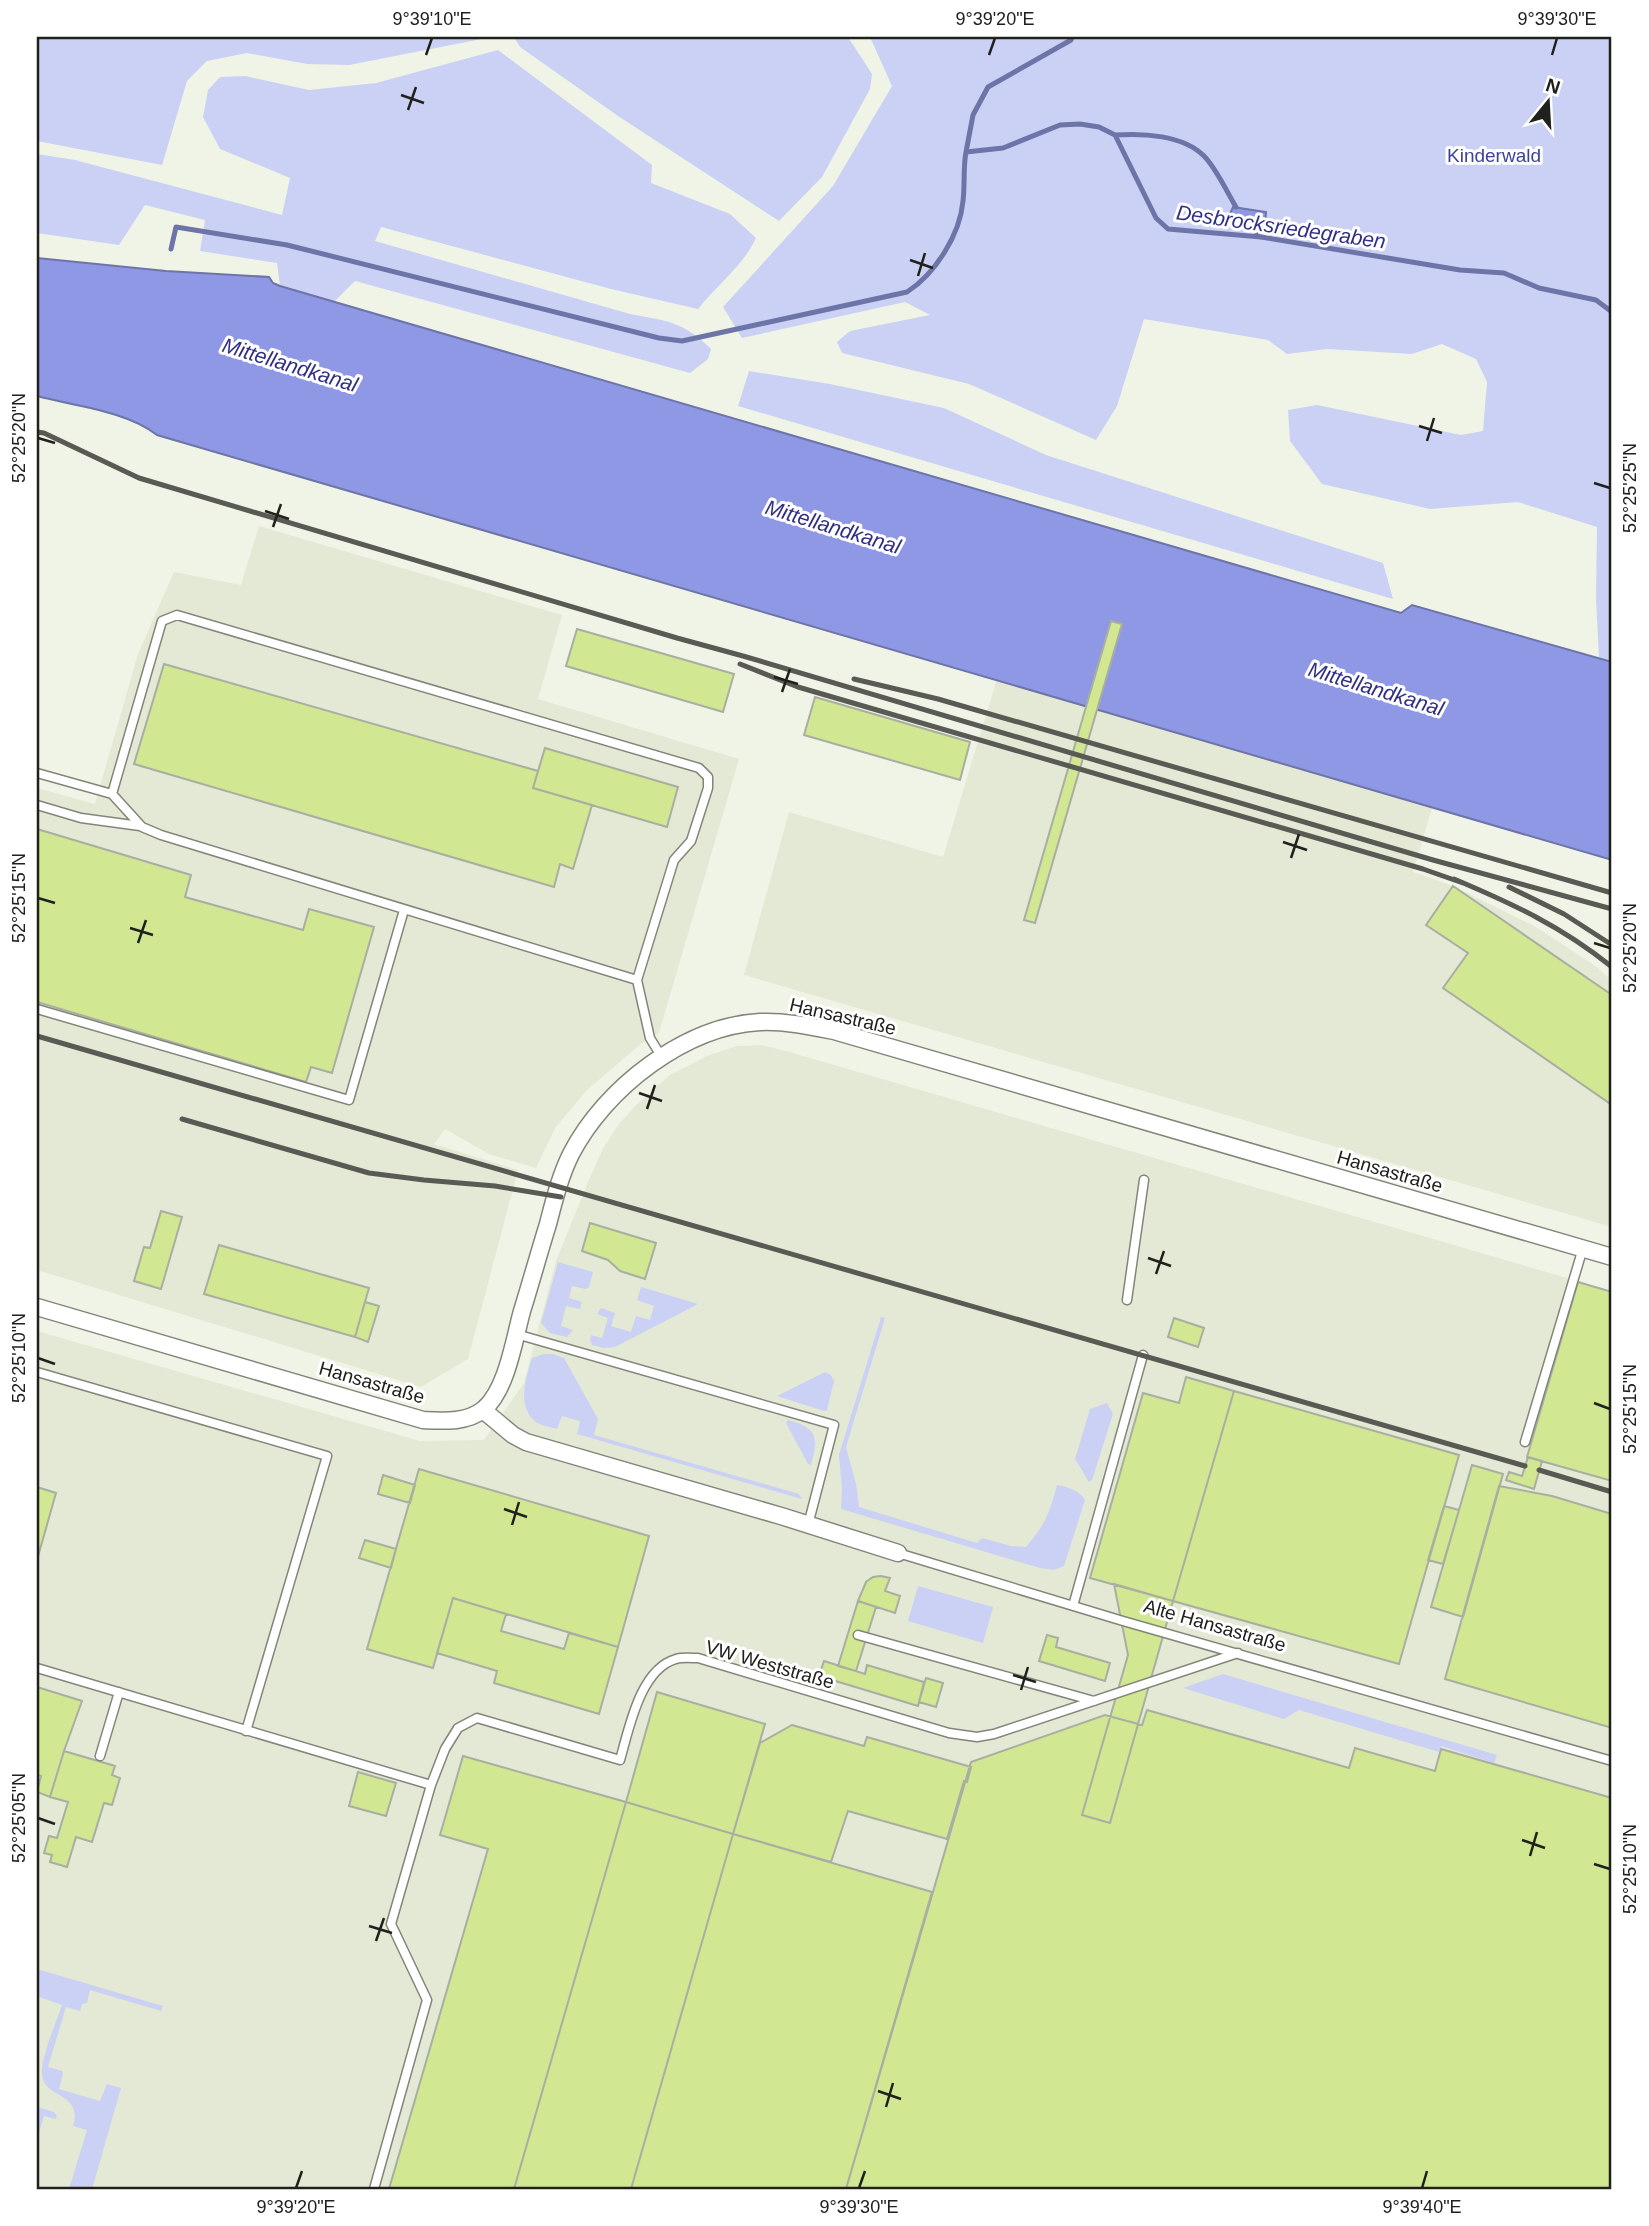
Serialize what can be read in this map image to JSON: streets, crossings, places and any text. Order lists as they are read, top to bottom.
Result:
{
  "streets": {
    "street": ["Hansastraße", "Alte Hansastraße"],
    "lane": ["VW Weststraße"]
  },
  "crossings": [
    ["Hansastraße", "Alte Hansastraße"],
    ["Alte Hansastraße", "VW Weststraße"]
  ],
  "water": ["Desbrocksriedegraben", "Mittellandkanal"],
  "parks": ["Kinderwald"],
  "north": "top",
  "coordinates": [
    "9°39'10\"E",
    "9°39'20\"E",
    "9°39'30\"E",
    "52°25'20\"N",
    "52°25'25\"N",
    "52°25'15\"N",
    "52°25'10\"N",
    "52°25'05\"N",
    "9°39'40\"E"
  ]
}
